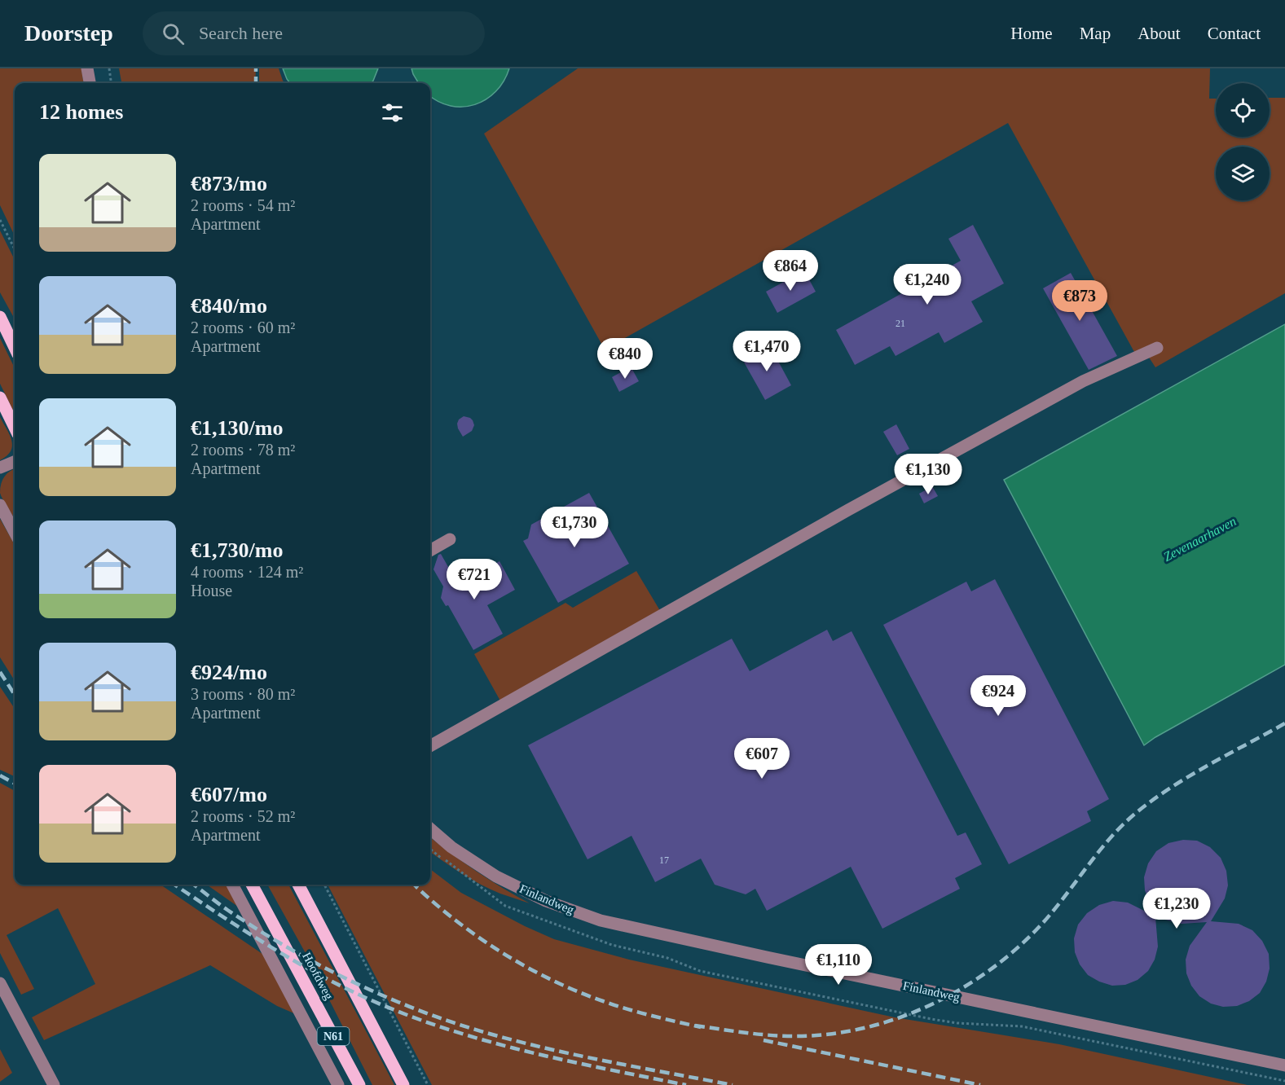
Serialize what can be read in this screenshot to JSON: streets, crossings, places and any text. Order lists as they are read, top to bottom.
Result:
{
  "streets": {
    "main road": ["Hoofdweg", "N61"],
    "street": ["Finlandweg"]
  },
  "water": ["Zevenaarhaven"],
  "house_numbers": ["21", "17"],
  "page": {
    "header": "Doorstep",
    "search": "Search here",
    "nav": [
      "Home",
      "Map",
      "About",
      "Contact"
    ],
    "heading": "12 homes",
    "list": [
      {
        "name": "€873/mo",
        "note": "2 rooms · 54 m² · Apartment"
      },
      {
        "name": "€840/mo",
        "note": "2 rooms · 60 m² · Apartment"
      },
      {
        "name": "€1,130/mo",
        "note": "2 rooms · 78 m² · Apartment"
      },
      {
        "name": "€1,730/mo",
        "note": "4 rooms · 124 m² · House"
      },
      {
        "name": "€924/mo",
        "note": "3 rooms · 80 m² · Apartment"
      },
      {
        "name": "€607/mo",
        "note": "2 rooms · 52 m² · Apartment"
      }
    ],
    "price": [
      "€864",
      "€1,240",
      "€873",
      "€1,470",
      "€840",
      "€1,130",
      "€1,730",
      "€721",
      "€924",
      "€607",
      "€1,230",
      "€1,110"
    ]
  }
}
